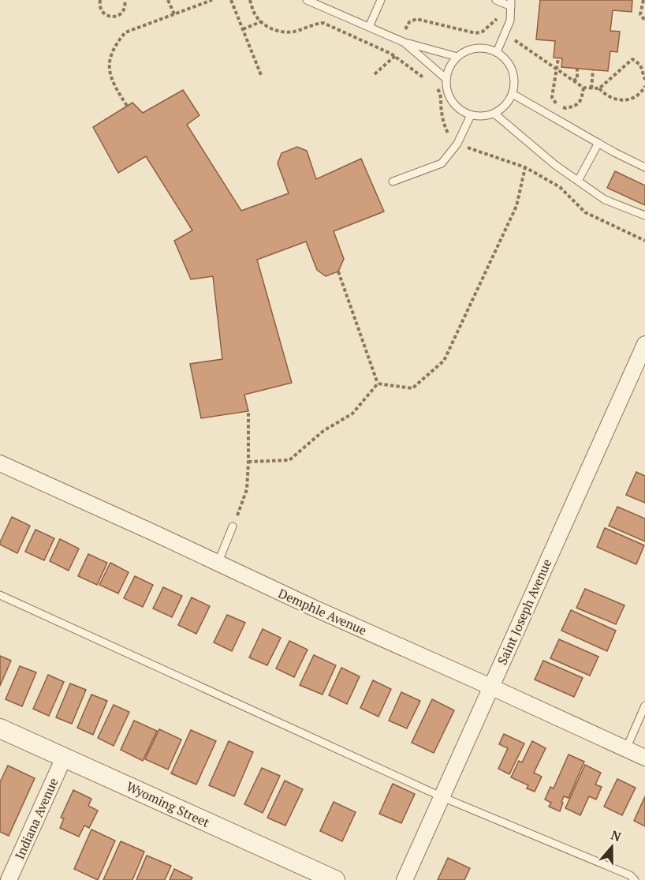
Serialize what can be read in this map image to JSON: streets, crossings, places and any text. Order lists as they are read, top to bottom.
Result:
{
  "streets": {
    "street": [
      "Demphle Avenue",
      "Saint Joseph Avenue",
      "Wyoming Street",
      "Indiana Avenue"
    ]
  },
  "crossings": [
    ["Demphle Avenue", "Saint Joseph Avenue"],
    ["Wyoming Street", "Indiana Avenue"]
  ],
  "north": "top"
}
